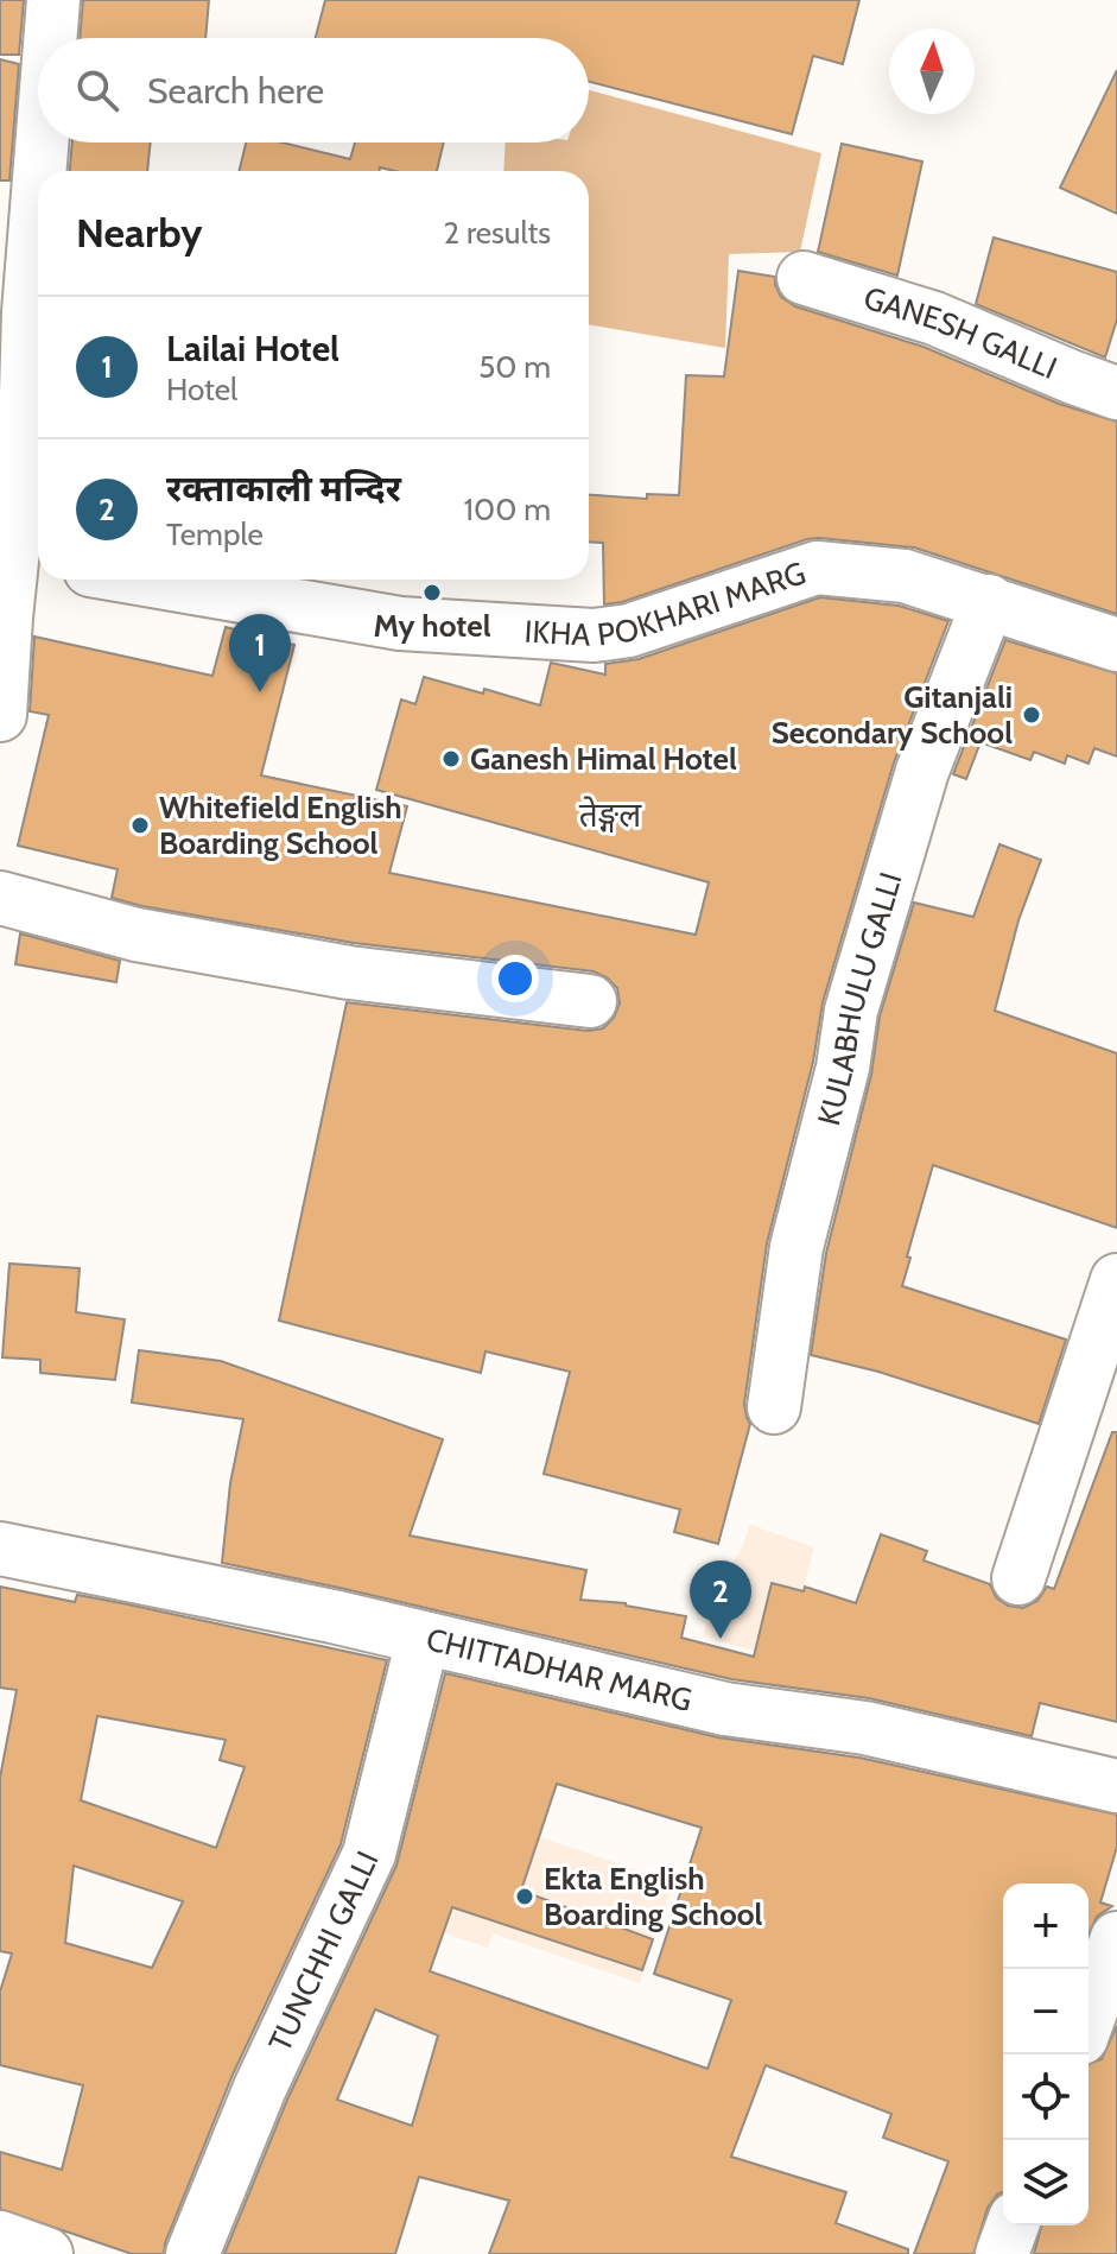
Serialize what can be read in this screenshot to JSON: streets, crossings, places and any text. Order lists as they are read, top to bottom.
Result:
{
  "streets": {
    "street": [
      "GANESH GALLI",
      "IKHA POKHARI MARG",
      "KULABHULU GALLI",
      "CHITTADHAR MARG",
      "TUNCHHI GALLI"
    ]
  },
  "crossings": [
    ["IKHA POKHARI MARG", "KULABHULU GALLI"],
    ["CHITTADHAR MARG", "TUNCHHI GALLI"]
  ],
  "districts": ["तेङ्गल"],
  "places": [
    "My hotel",
    "Gitanjali Secondary School",
    "Ganesh Himal Hotel",
    "Whitefield English Boarding School",
    "Ekta English Boarding School"
  ],
  "north": "top",
  "page": {
    "search": "Search here",
    "heading": ["Nearby", "2 results"],
    "list": [
      {
        "mark": "1",
        "name": "Lailai Hotel",
        "note": "Hotel",
        "value": "50 m"
      },
      {
        "mark": "2",
        "name": "रक्ताकाली मन्दिर",
        "note": "Temple",
        "value": "100 m"
      }
    ],
    "pins": ["1", "2"],
    "map_buttons": ["+", "−"]
  }
}
